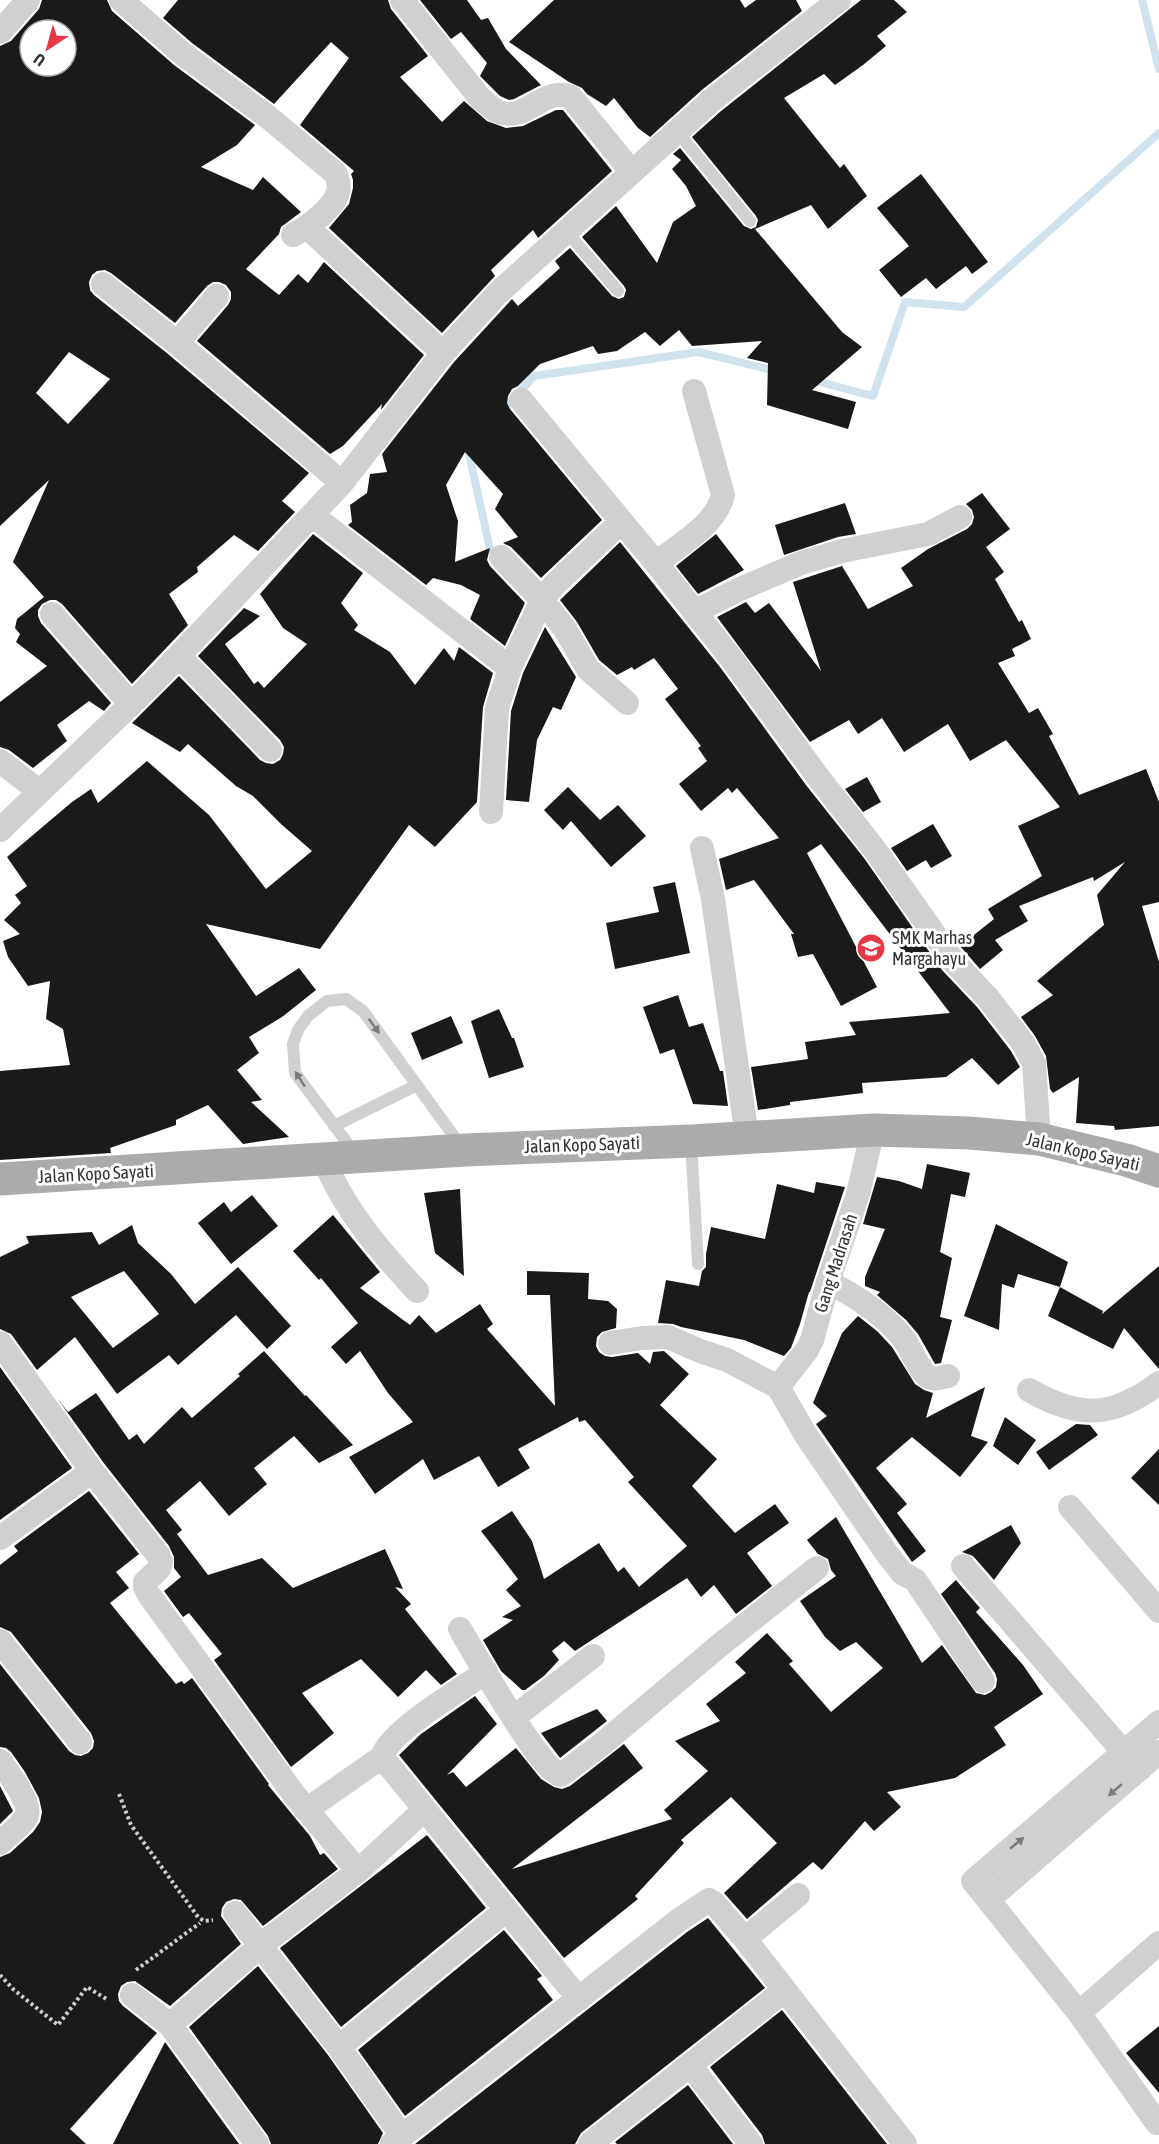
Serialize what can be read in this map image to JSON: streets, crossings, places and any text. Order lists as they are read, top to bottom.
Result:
{
  "streets": {
    "main road": ["Jalan Kopo Sayati"],
    "street": ["Gang Madrasah"]
  },
  "crossings": [
    ["Jalan Kopo Sayati", "Gang Madrasah"]
  ],
  "places": {
    "school or university": ["SMK Marhas Margahayu"]
  },
  "north": "bottom left"
}
